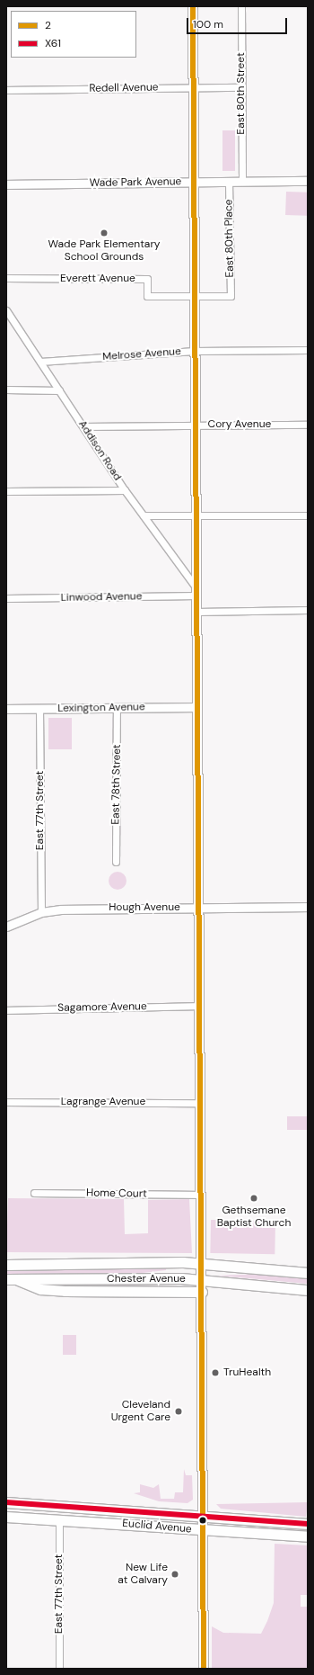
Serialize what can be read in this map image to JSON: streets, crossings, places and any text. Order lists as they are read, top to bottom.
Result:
{
  "streets": {
    "main road": ["Chester Avenue", "Euclid Avenue"],
    "street": [
      "Redell Avenue",
      "East 80th Street",
      "Wade Park Avenue",
      "East 80th Place",
      "Everett Avenue",
      "Melrose Avenue",
      "Cory Avenue",
      "Addison Road",
      "Linwood Avenue",
      "Lexington Avenue",
      "East 78th Street",
      "East 77th Street",
      "Hough Avenue",
      "Sagamore Avenue",
      "Lagrange Avenue",
      "Home Court"
    ]
  },
  "crossings": [
    ["Redell Avenue", "East 80th Street"],
    ["East 80th Street", "Wade Park Avenue"],
    ["Wade Park Avenue", "East 80th Place"],
    ["East 80th Place", "Everett Avenue"],
    ["Melrose Avenue", "Addison Road"],
    ["Cory Avenue", "Addison Road"],
    ["Addison Road", "Linwood Avenue"],
    ["Lexington Avenue", "East 78th Street"],
    ["Lexington Avenue", "East 77th Street"],
    ["East 77th Street", "Hough Avenue"],
    ["East 77th Street", "Euclid Avenue"]
  ],
  "places": [
    "Wade Park Elementary School Grounds",
    "Gethsemane Baptist Church",
    "TruHealth",
    "Cleveland Urgent Care",
    "New Life at Calvary"
  ],
  "lines": ["transit line 2", "transit line X61"],
  "legend": ["2", "X61"],
  "scale_bar": "100 m"
}
